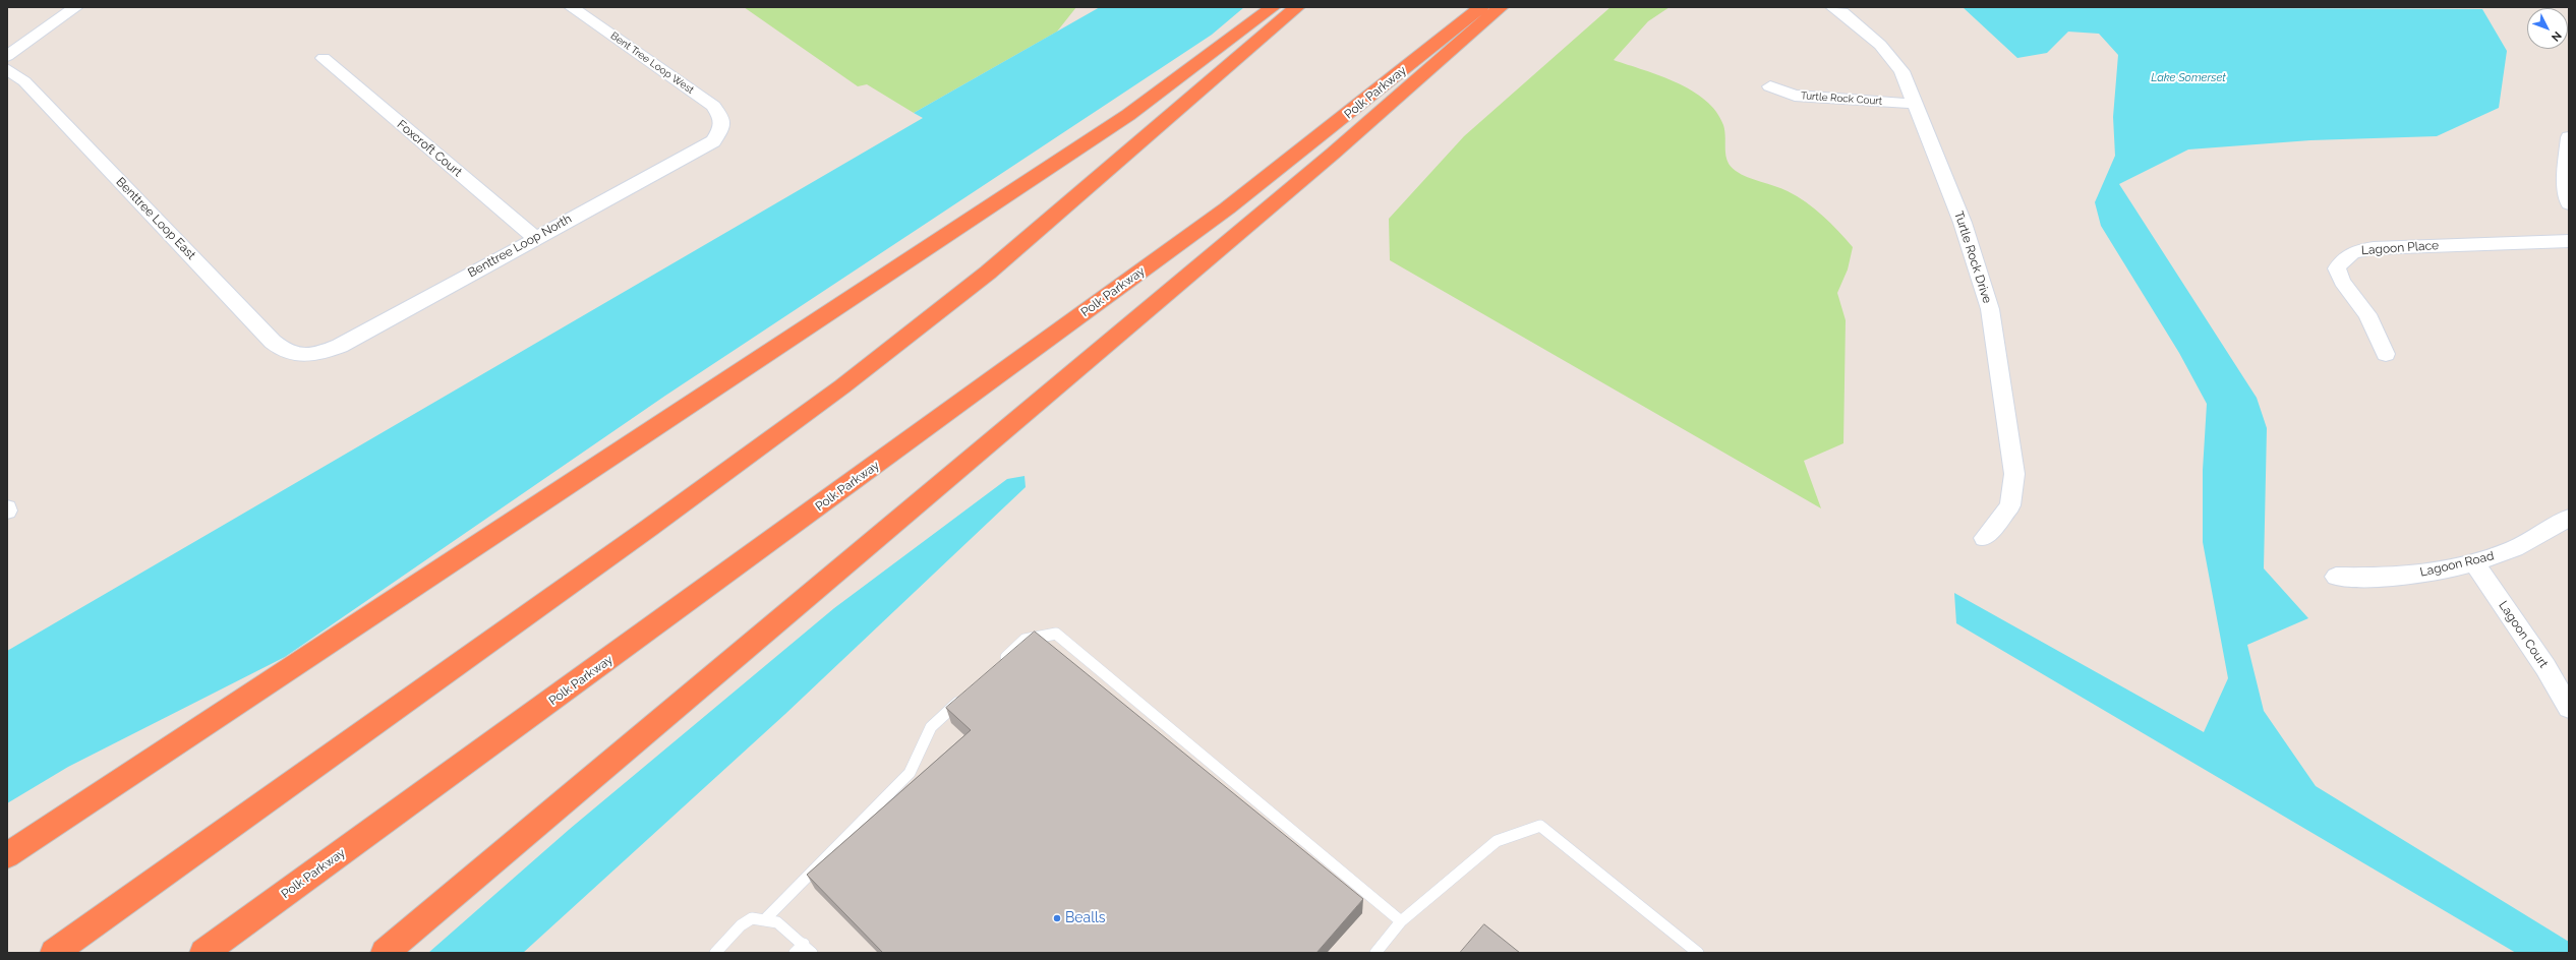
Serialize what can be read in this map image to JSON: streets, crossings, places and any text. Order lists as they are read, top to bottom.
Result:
{
  "streets": {
    "highway": ["Polk Parkway"],
    "street": [
      "Bent Tree Loop West",
      "Turtle Rock Court",
      "Foxcroft Court",
      "Benttree Loop East",
      "Benttree Loop North",
      "Lagoon Place",
      "Turtle Rock Drive",
      "Lagoon Road",
      "Lagoon Court"
    ]
  },
  "crossings": [
    ["Bent Tree Loop West", "Benttree Loop North"],
    ["Turtle Rock Court", "Turtle Rock Drive"],
    ["Foxcroft Court", "Benttree Loop North"],
    ["Benttree Loop East", "Benttree Loop North"],
    ["Lagoon Road", "Lagoon Court"]
  ],
  "water": ["Lake Somerset"],
  "places": ["Bealls"],
  "north": "bottom right"
}
